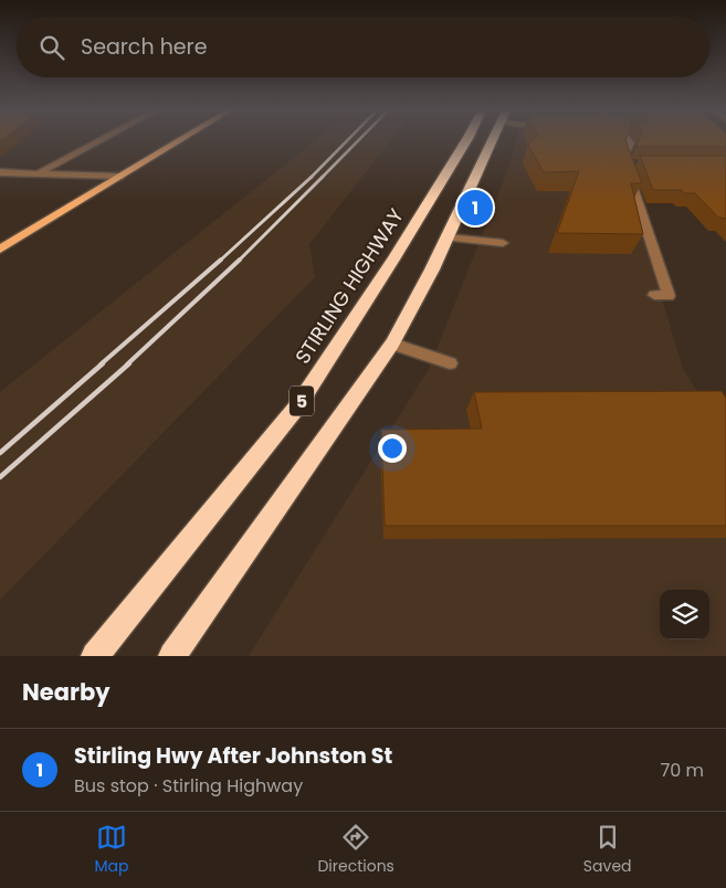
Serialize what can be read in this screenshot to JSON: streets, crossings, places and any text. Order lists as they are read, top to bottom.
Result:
{
  "streets": {
    "highway": ["STIRLING HIGHWAY", "5"]
  },
  "page": {
    "search": "Search here",
    "pins": "1",
    "heading": "Nearby",
    "list": [
      {
        "mark": "1",
        "name": "Stirling Hwy After Johnston St",
        "note": "Bus stop · Stirling Highway",
        "value": "70 m"
      }
    ],
    "nav": ["Map", "Directions", "Saved"]
  }
}
